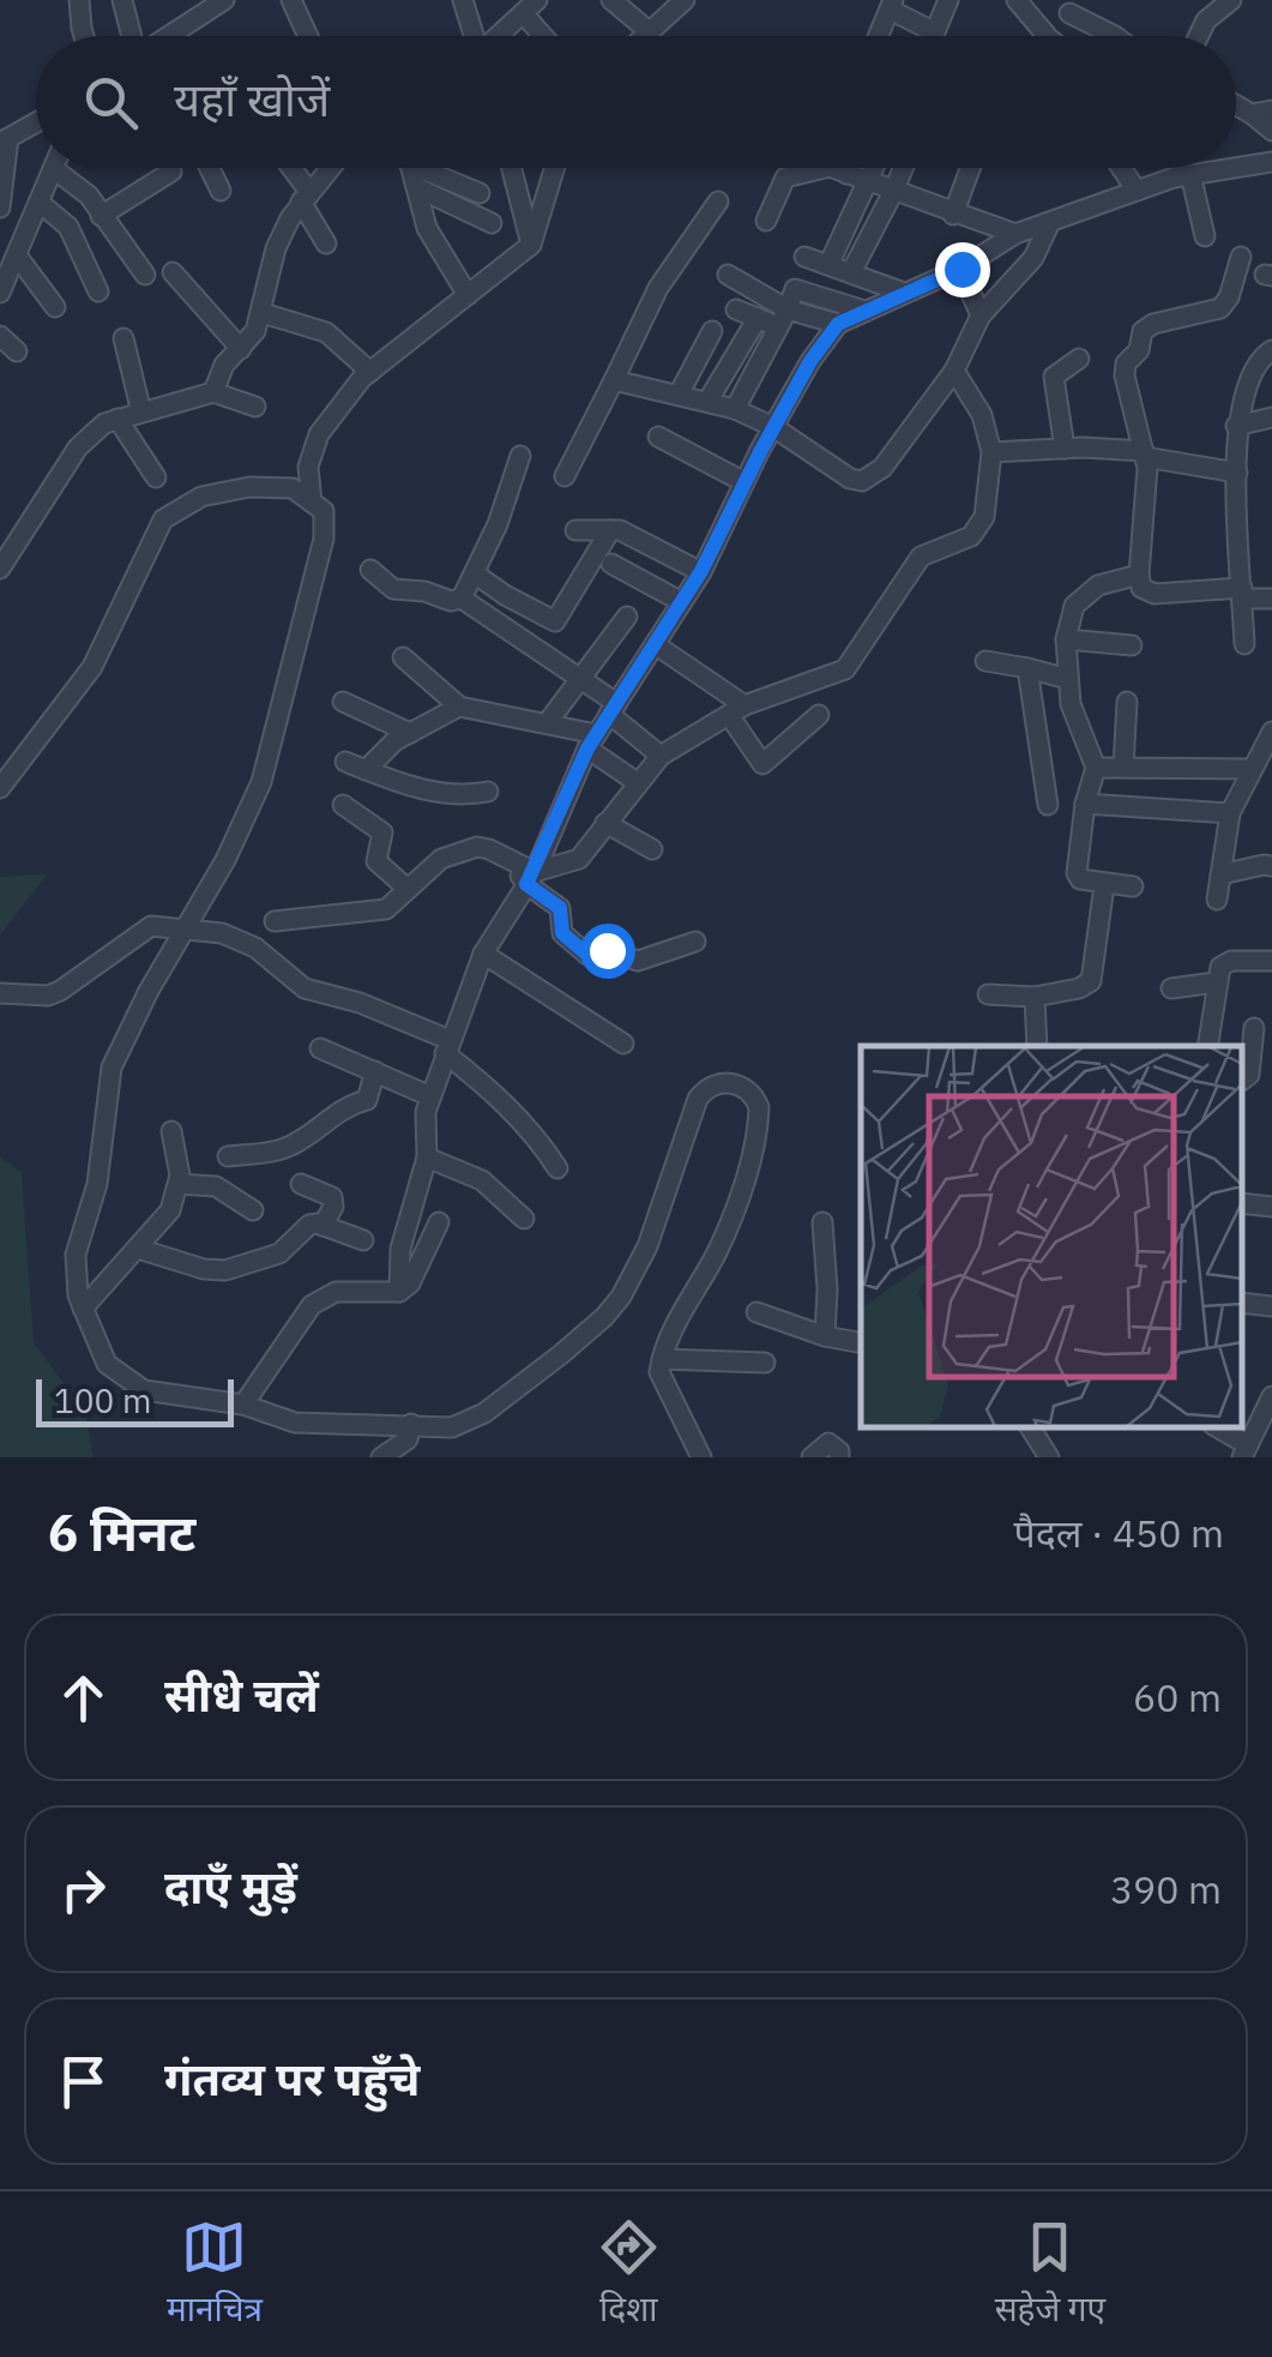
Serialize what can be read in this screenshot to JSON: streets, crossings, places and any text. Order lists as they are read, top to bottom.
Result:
{
  "scale_bar": "100 m",
  "page": {
    "search": "यहाँ खोजें",
    "scale": "100 m",
    "heading": ["6 मिनट", "पैदल · 450 m"],
    "list": [
      ["सीधे चलें", "60 m"],
      ["दाएँ मुड़ें", "390 m"],
      "गंतव्य पर पहुँचे"
    ],
    "nav": ["मानचित्र", "दिशा", "सहेजे गए"]
  }
}
